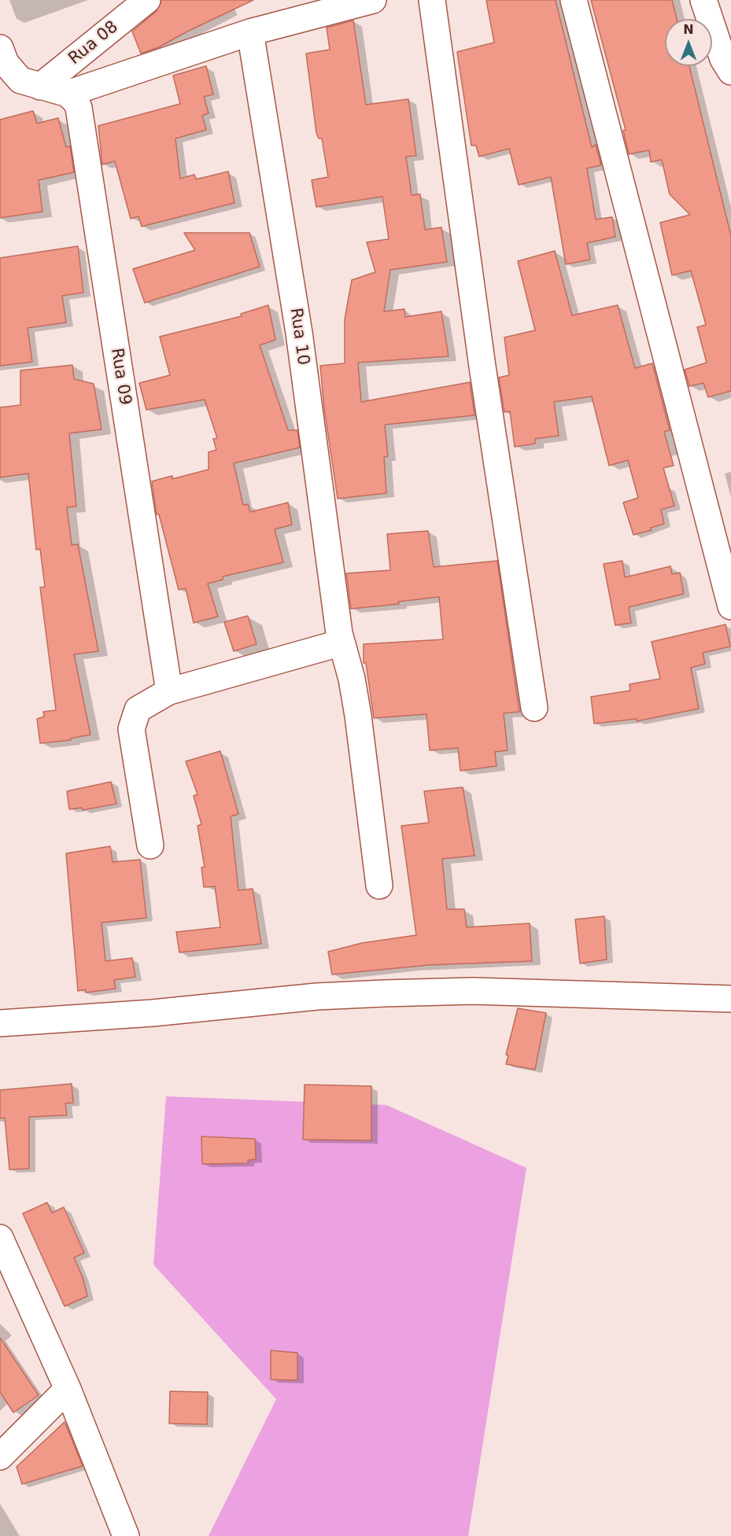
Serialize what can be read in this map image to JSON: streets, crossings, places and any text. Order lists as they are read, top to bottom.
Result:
{
  "streets": {
    "street": ["Rua 08", "Rua 10", "Rua 09"]
  },
  "north": "top"
}
